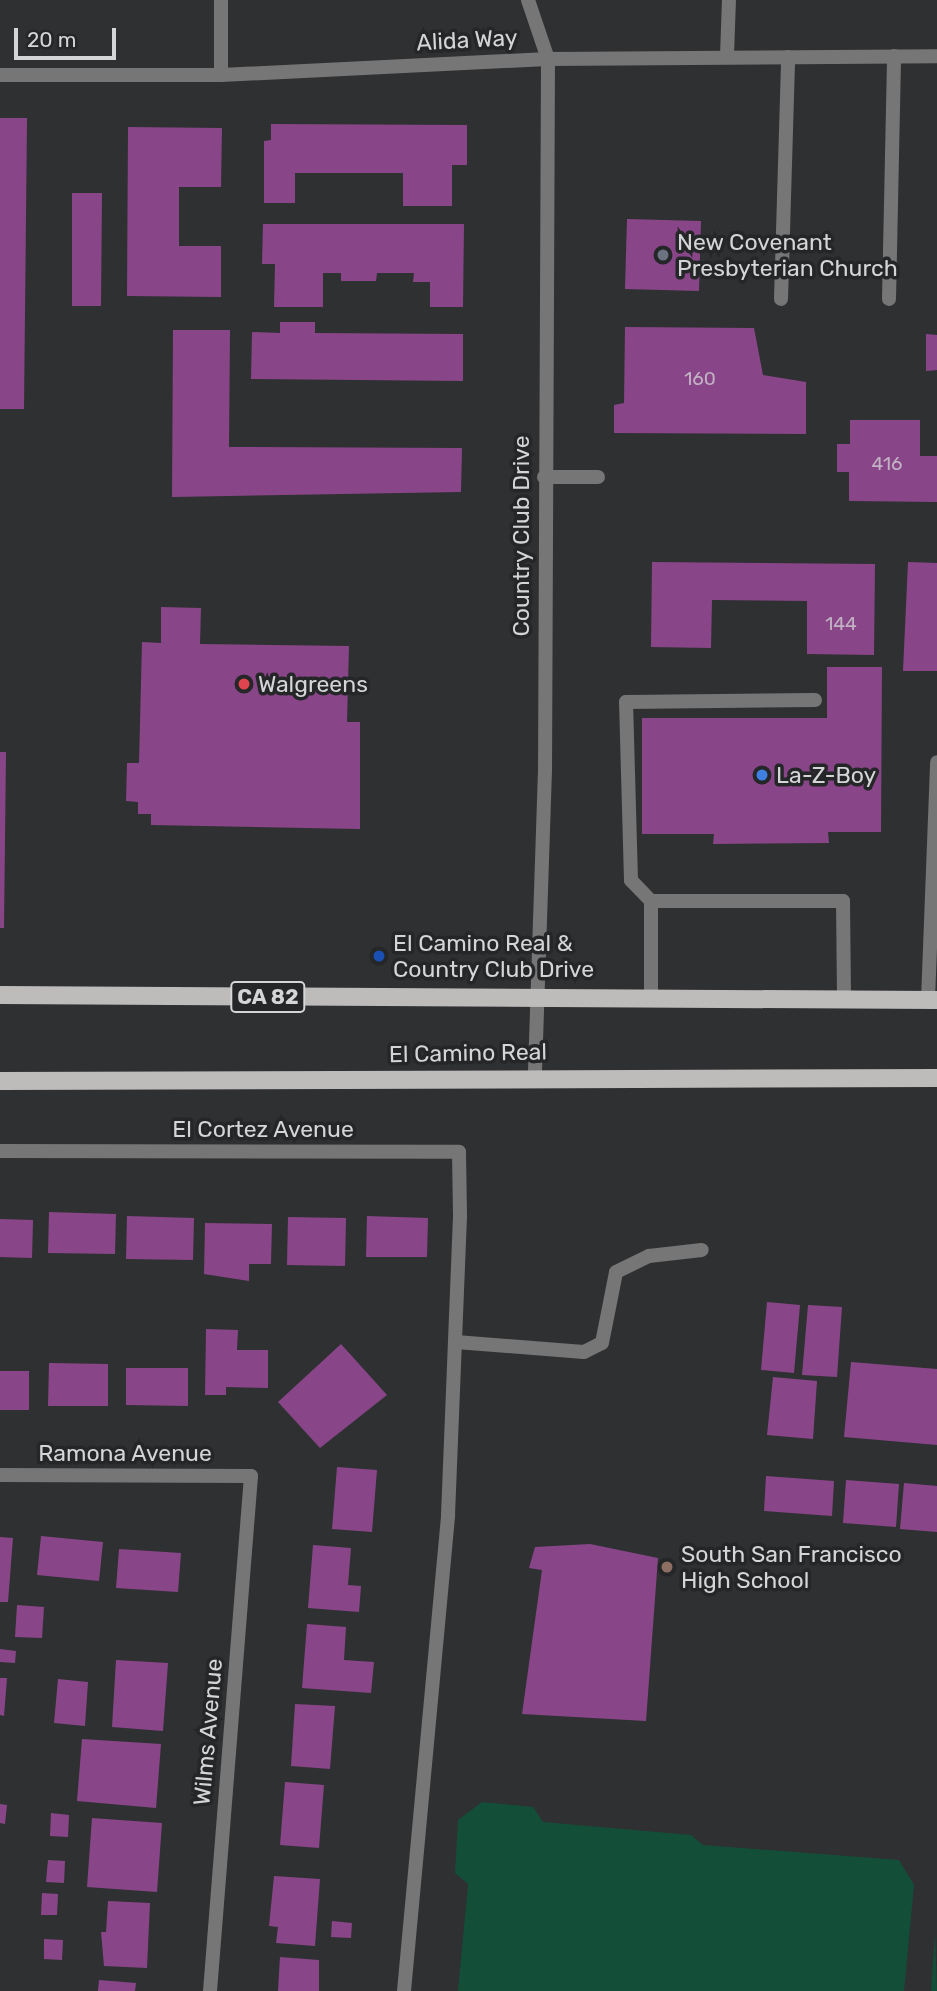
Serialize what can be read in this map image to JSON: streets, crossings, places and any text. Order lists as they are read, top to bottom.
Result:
{
  "streets": {
    "main road": ["CA 82", "El Camino Real"],
    "street": [
      "Alida Way",
      "Country Club Drive",
      "El Cortez Avenue",
      "Ramona Avenue",
      "Wilms Avenue"
    ]
  },
  "crossings": [
    ["Alida Way", "Country Club Drive"],
    ["Country Club Drive", "CA 82"],
    ["Country Club Drive", "El Camino Real"],
    ["Ramona Avenue", "Wilms Avenue"]
  ],
  "places": [
    "New Covenant Presbyterian Church",
    "Walgreens",
    "La-Z-Boy",
    "El Camino Real & Country Club Drive",
    "South San Francisco High School"
  ],
  "house_numbers": ["160", "416", "144"],
  "scale_bar": "20 m"
}
